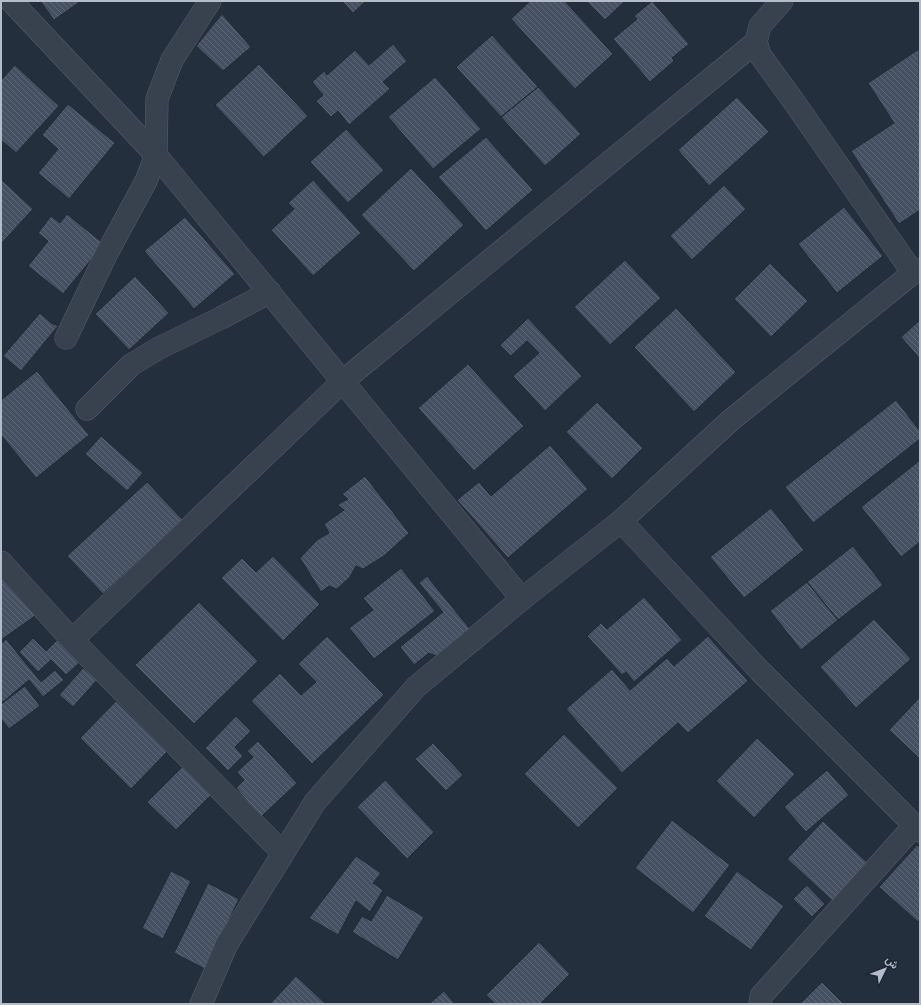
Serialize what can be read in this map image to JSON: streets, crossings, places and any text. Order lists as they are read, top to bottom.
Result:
{
  "north": "top right"
}
